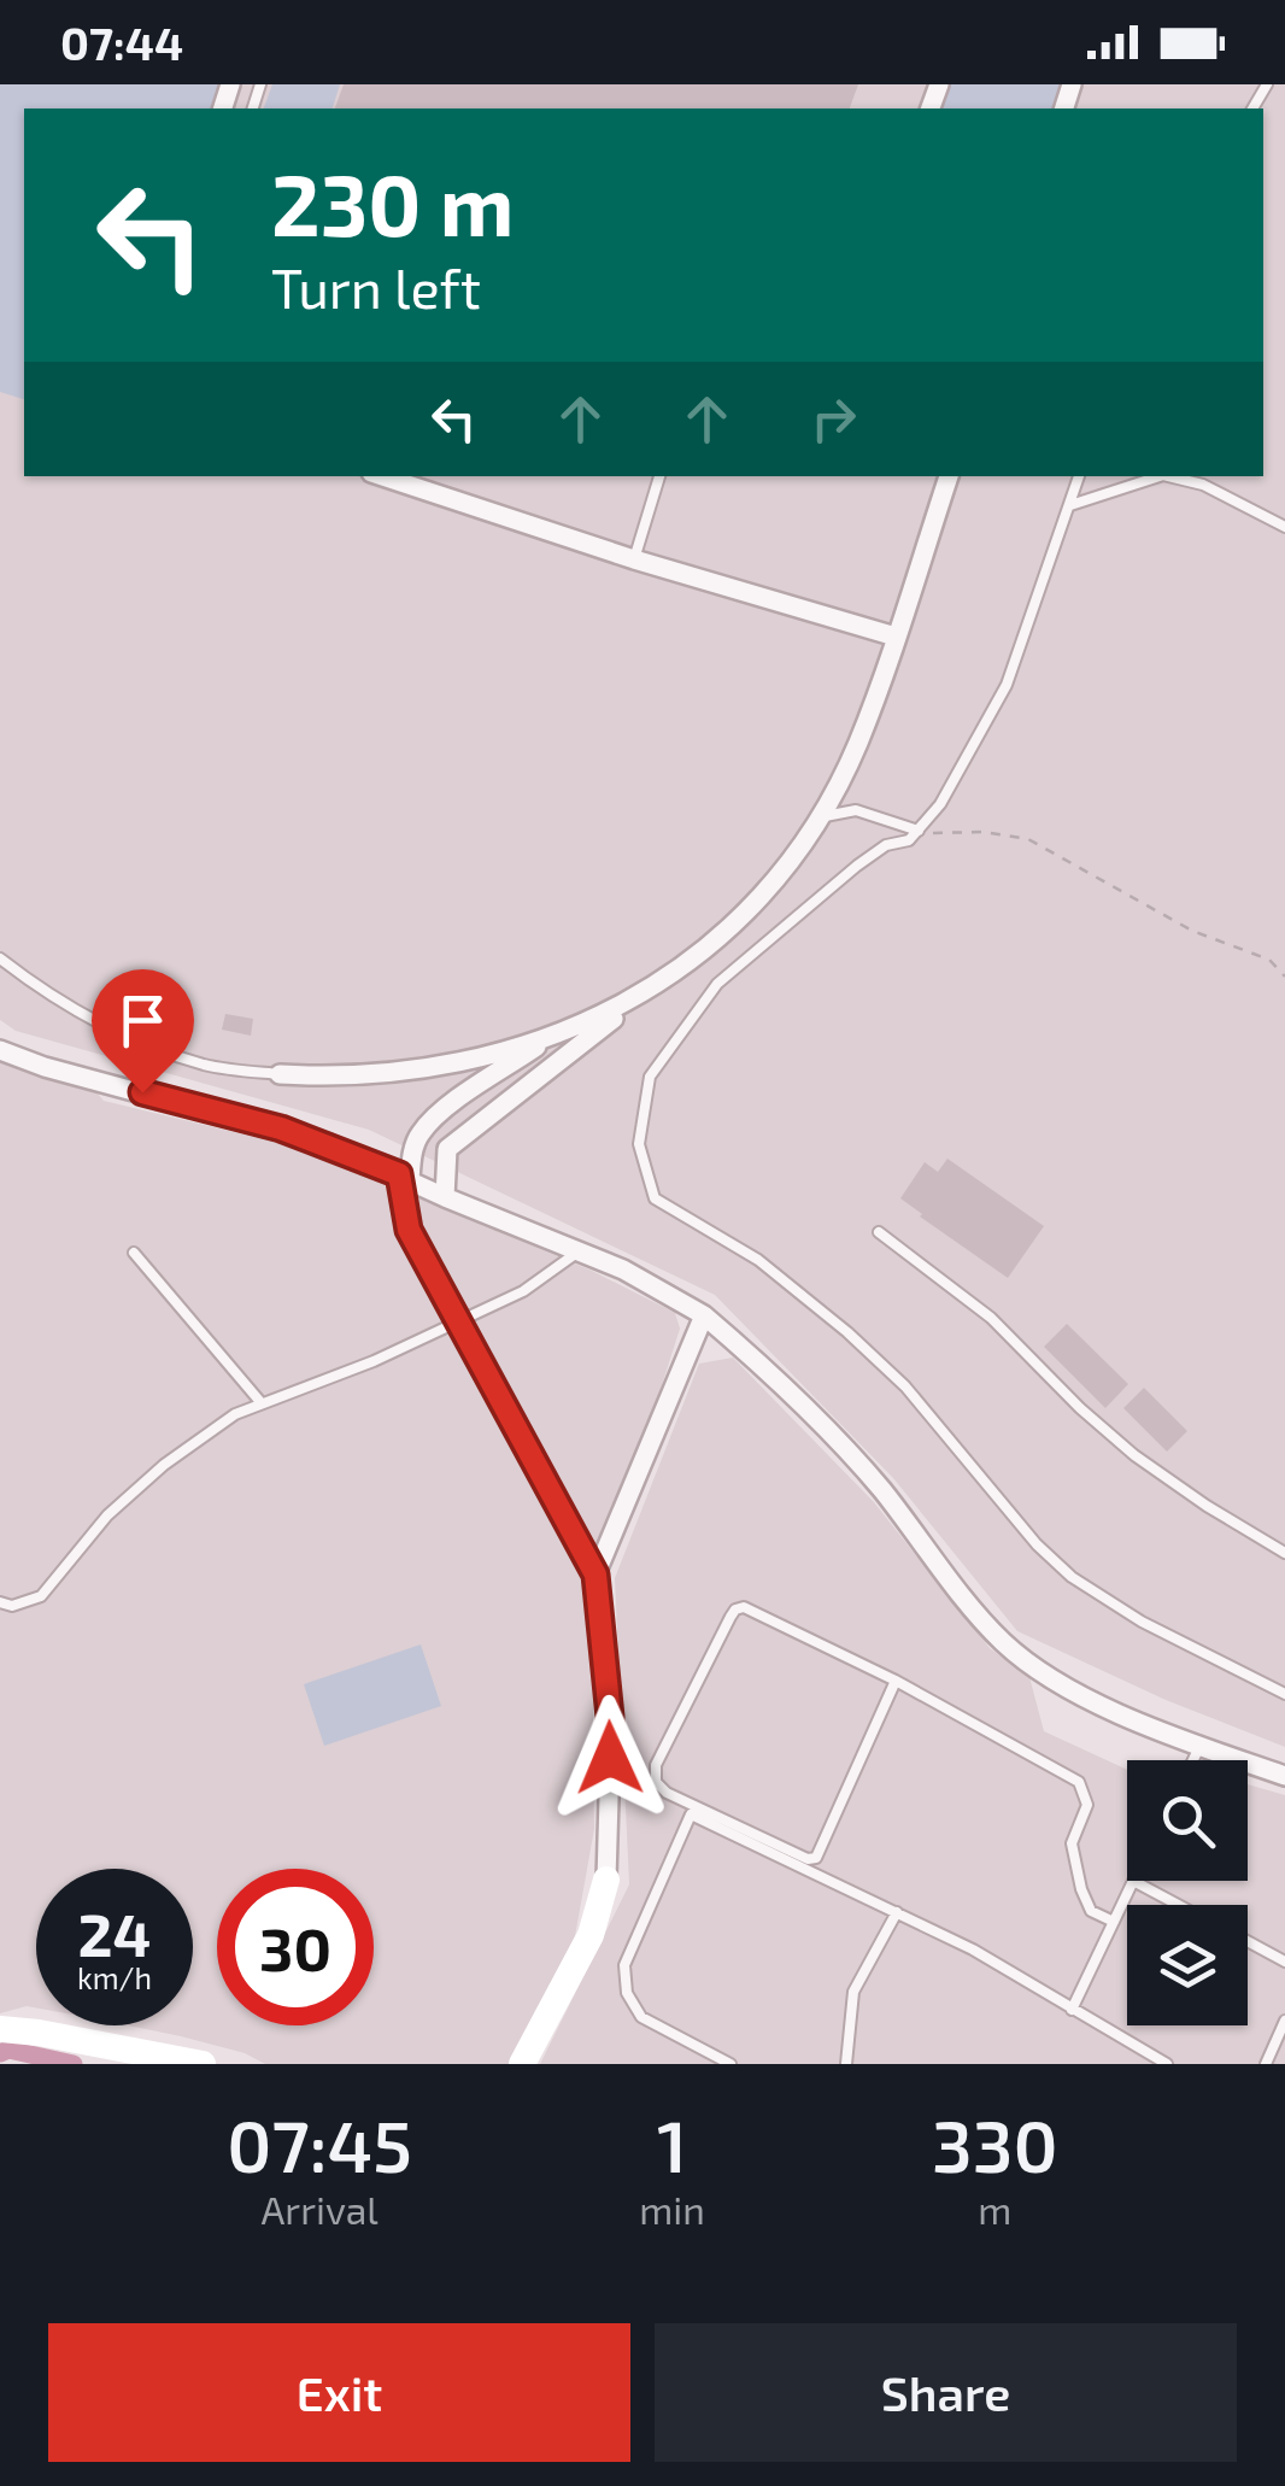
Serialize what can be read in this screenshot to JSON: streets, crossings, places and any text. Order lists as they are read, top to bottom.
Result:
{
  "page": {
    "status": "07:44",
    "turn": ["230 m", "Turn left"],
    "speed": "24 km/h",
    "limit": "30",
    "eta": [
      "07:45",
      "Arrival",
      "1",
      "min",
      "330",
      "m"
    ],
    "buttons": ["Exit", "Share"]
  }
}
